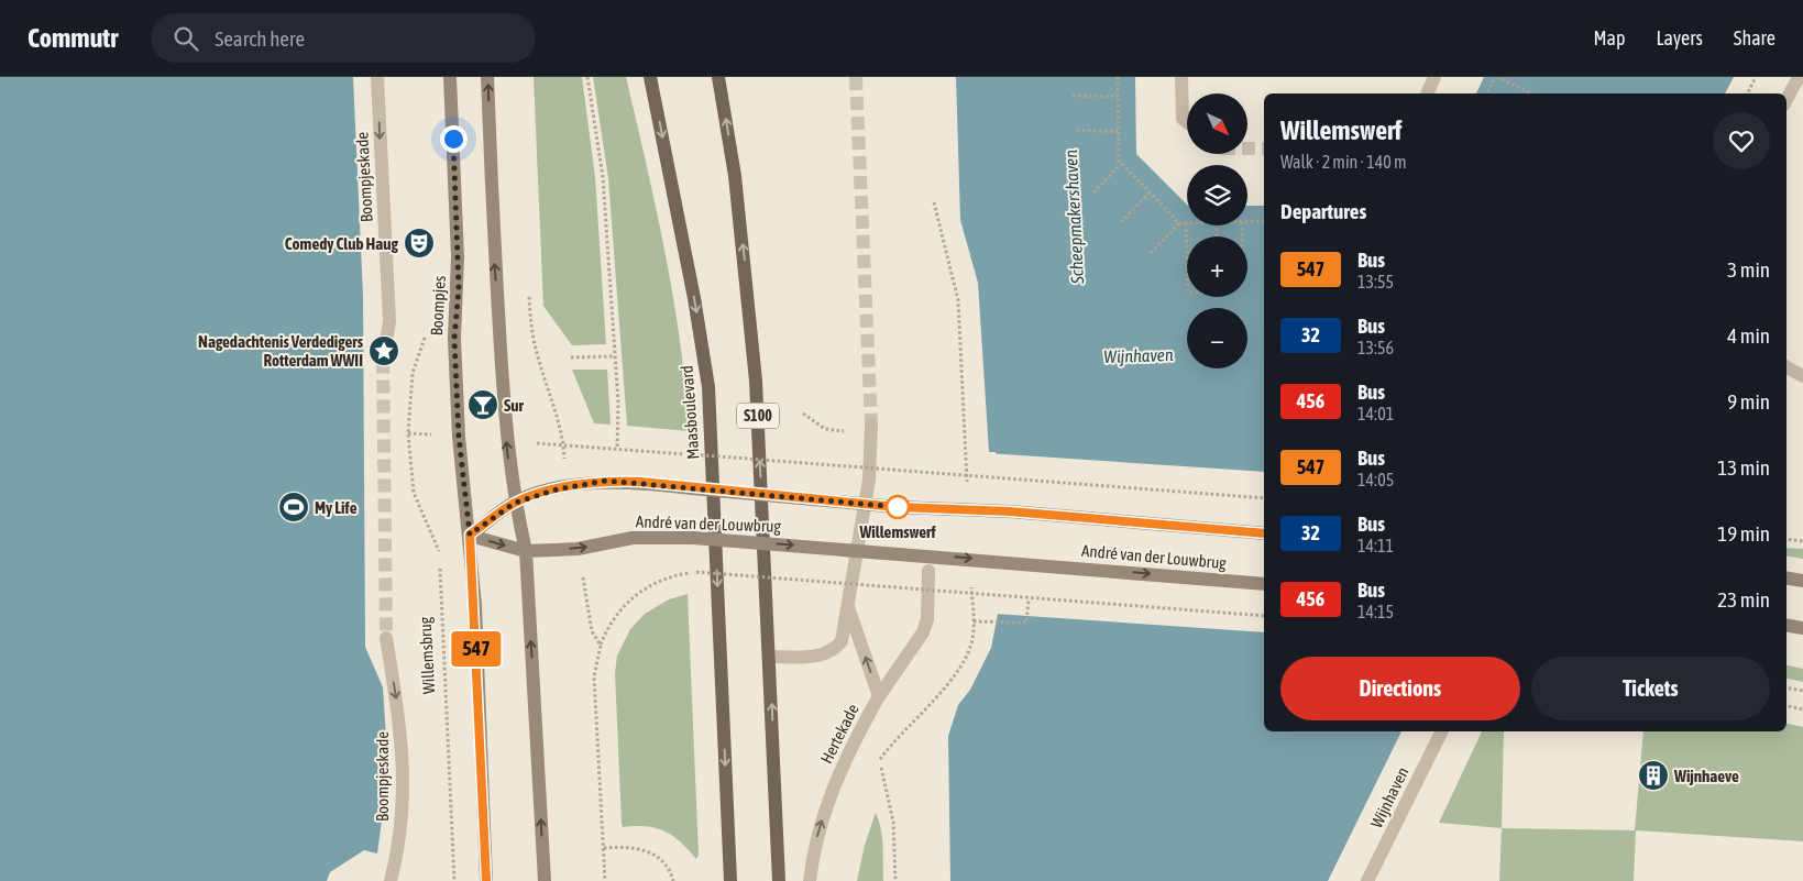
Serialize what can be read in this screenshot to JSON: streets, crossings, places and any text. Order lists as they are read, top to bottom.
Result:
{
  "streets": {
    "main road": [
      "Boompjes",
      "Maasboulevard",
      "S100",
      "André van der Louwbrug"
    ],
    "street": ["Boompjeskade", "Hertekade", "Wijnhaven"],
    "path": ["Willemsbrug"]
  },
  "crossings": [
    ["Boompjes", "André van der Louwbrug"],
    ["Boompjes", "Willemsbrug"],
    ["S100", "Hertekade"]
  ],
  "one_way": ["Boompjeskade"],
  "water": ["Scheepmakershaven", "Wijnhaven"],
  "places": {
    "theatre": ["Comedy Club Haug"],
    "place": ["Nagedachtenis Verdedigers Rotterdam WWII"],
    "bar": ["Sur"],
    "sports": ["My Life"],
    "other": ["Willemswerf"],
    "building": ["Wijnhaeve"]
  },
  "lines": ["bus line 547"],
  "north": "bottom right",
  "page": {
    "header": "Commutr",
    "search": "Search here",
    "nav": ["Map", "Layers", "Share"],
    "on_map": "547",
    "map_buttons": ["+", "−"],
    "heading": [
      ["Willemswerf", "Walk · 2 min · 140 m"],
      "Departures"
    ],
    "list": [
      {
        "mark": "547",
        "name": "Bus",
        "note": "13:55",
        "value": "3 min"
      },
      {
        "mark": "32",
        "name": "Bus",
        "note": "13:56",
        "value": "4 min"
      },
      {
        "mark": "456",
        "name": "Bus",
        "note": "14:01",
        "value": "9 min"
      },
      {
        "mark": "547",
        "name": "Bus",
        "note": "14:05",
        "value": "13 min"
      },
      {
        "mark": "32",
        "name": "Bus",
        "note": "14:11",
        "value": "19 min"
      },
      {
        "mark": "456",
        "name": "Bus",
        "note": "14:15",
        "value": "23 min"
      }
    ],
    "buttons": ["Directions", "Tickets"]
  }
}
